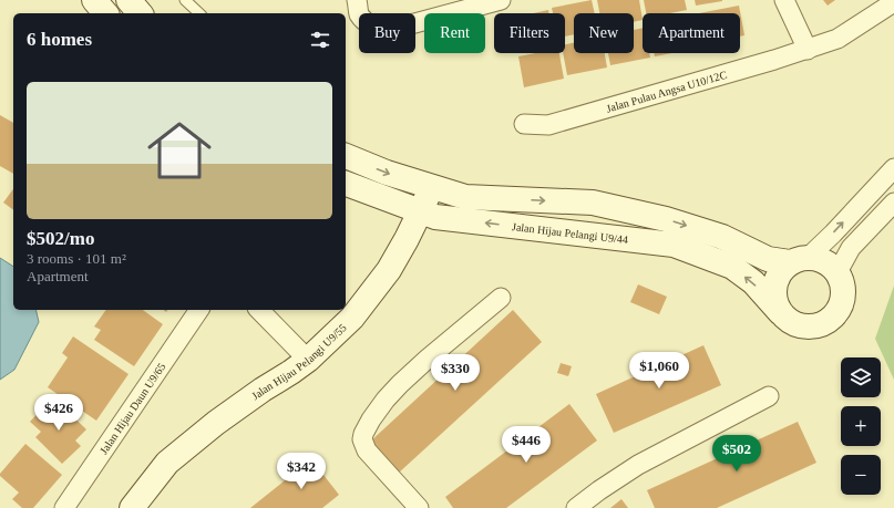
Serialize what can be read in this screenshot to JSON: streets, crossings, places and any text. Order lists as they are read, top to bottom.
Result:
{
  "streets": {
    "street": [
      "Jalan Pulau Angsa U10/12C",
      "Jalan Hijau Pelangi U9/44",
      "Jalan Hijau Pelangi U9/55",
      "Jalan Hijau Daun U9/65"
    ]
  },
  "crossings": [
    ["Jalan Hijau Pelangi U9/44", "Jalan Hijau Pelangi U9/55"]
  ],
  "page": {
    "chip": [
      "Buy",
      "Rent",
      "Filters",
      "New",
      "Apartment"
    ],
    "heading": "6 homes",
    "list": [
      {
        "name": "$502/mo",
        "note": "3 rooms · 101 m² · Apartment"
      }
    ],
    "price": [
      "$1,060",
      "$330",
      "$426",
      "$446",
      "$502",
      "$342"
    ],
    "map_buttons": ["+", "−"]
  }
}
